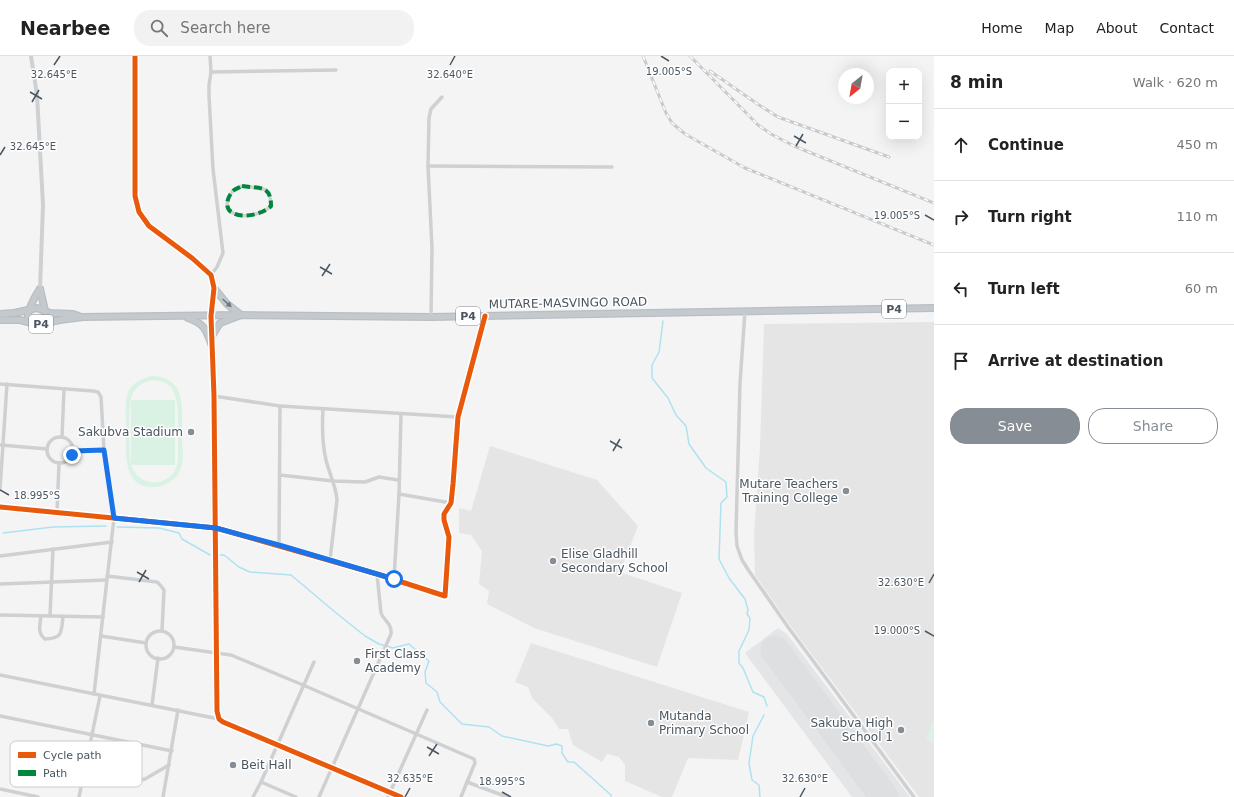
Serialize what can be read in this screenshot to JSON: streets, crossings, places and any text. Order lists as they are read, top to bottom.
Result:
{
  "streets": {
    "highway": ["MUTARE-MASVINGO ROAD", "P4"]
  },
  "places": [
    "Sakubva Stadium",
    "Mutare Teachers Training College",
    "Elise Gladhill Secondary School",
    "First Class Academy",
    "Mutanda Primary School",
    "Sakubva High School 1",
    "Beit Hall"
  ],
  "legend": ["Cycle path", "Path"],
  "north": "bottom left",
  "page": {
    "header": "Nearbee",
    "search": "Search here",
    "nav": [
      "Home",
      "Map",
      "About",
      "Contact"
    ],
    "heading": ["8 min", "Walk · 620 m"],
    "map_buttons": ["+", "−"],
    "list": [
      ["Continue", "450 m"],
      ["Turn right", "110 m"],
      ["Turn left", "60 m"],
      "Arrive at destination"
    ],
    "buttons": ["Save", "Share"]
  },
  "coordinates": [
    "19.005°S",
    "32.645°E",
    "32.640°E",
    "18.995°S",
    "32.630°E",
    "19.000°S",
    "32.635°E"
  ]
}
